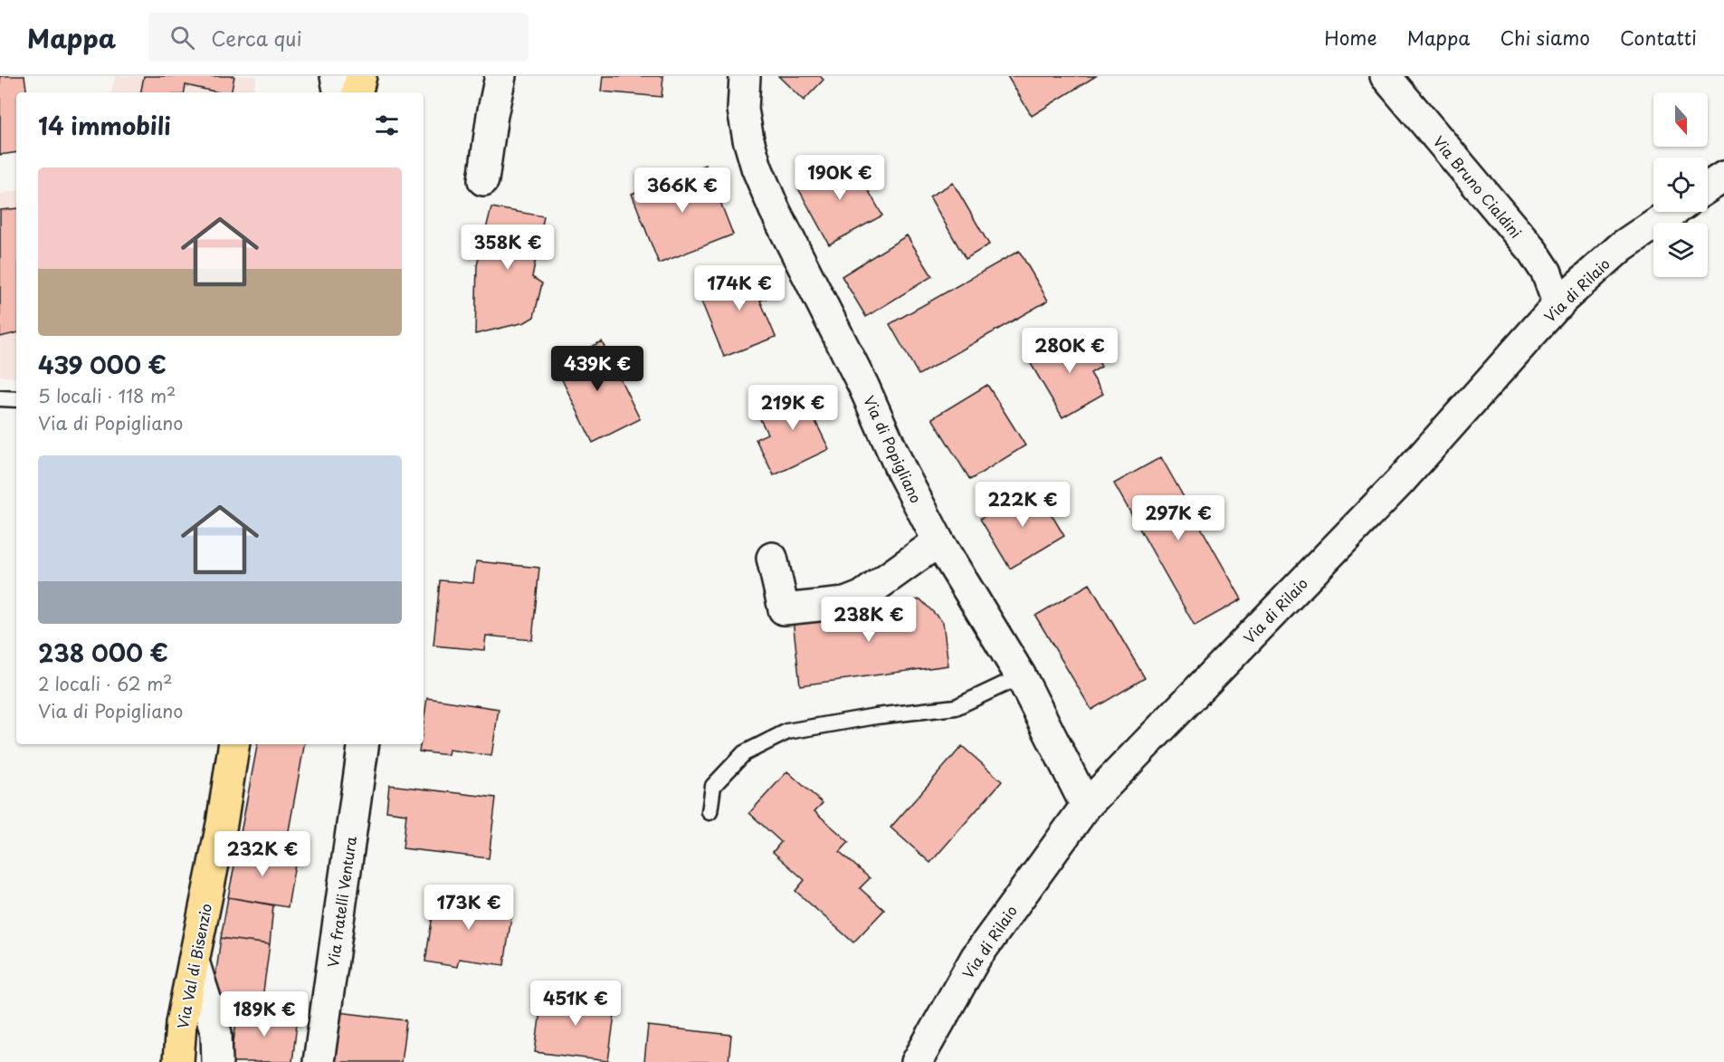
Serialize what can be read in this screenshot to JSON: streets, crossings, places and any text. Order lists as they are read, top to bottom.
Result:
{
  "streets": {
    "main road": ["Via Val di Bisenzio"],
    "street": [
      "Via Bruno Cialdini",
      "Via di Rilaio",
      "Via di Popigliano",
      "Via fratelli Ventura"
    ]
  },
  "crossings": [
    ["Via Bruno Cialdini", "Via di Rilaio"],
    ["Via di Rilaio", "Via di Popigliano"]
  ],
  "north": "bottom",
  "page": {
    "header": "Mappa",
    "search": "Cerca qui",
    "nav": [
      "Home",
      "Mappa",
      "Chi siamo",
      "Contatti"
    ],
    "heading": "14 immobili",
    "price": [
      "190K €",
      "366K €",
      "358K €",
      "174K €",
      "280K €",
      "439K €",
      "219K €",
      "222K €",
      "297K €",
      "238K €",
      "232K €",
      "173K €",
      "451K €",
      "189K €"
    ],
    "list": [
      {
        "name": "439 000 €",
        "note": "5 locali · 118 m² · Via di Popigliano"
      },
      {
        "name": "238 000 €",
        "note": "2 locali · 62 m² · Via di Popigliano"
      }
    ]
  }
}
